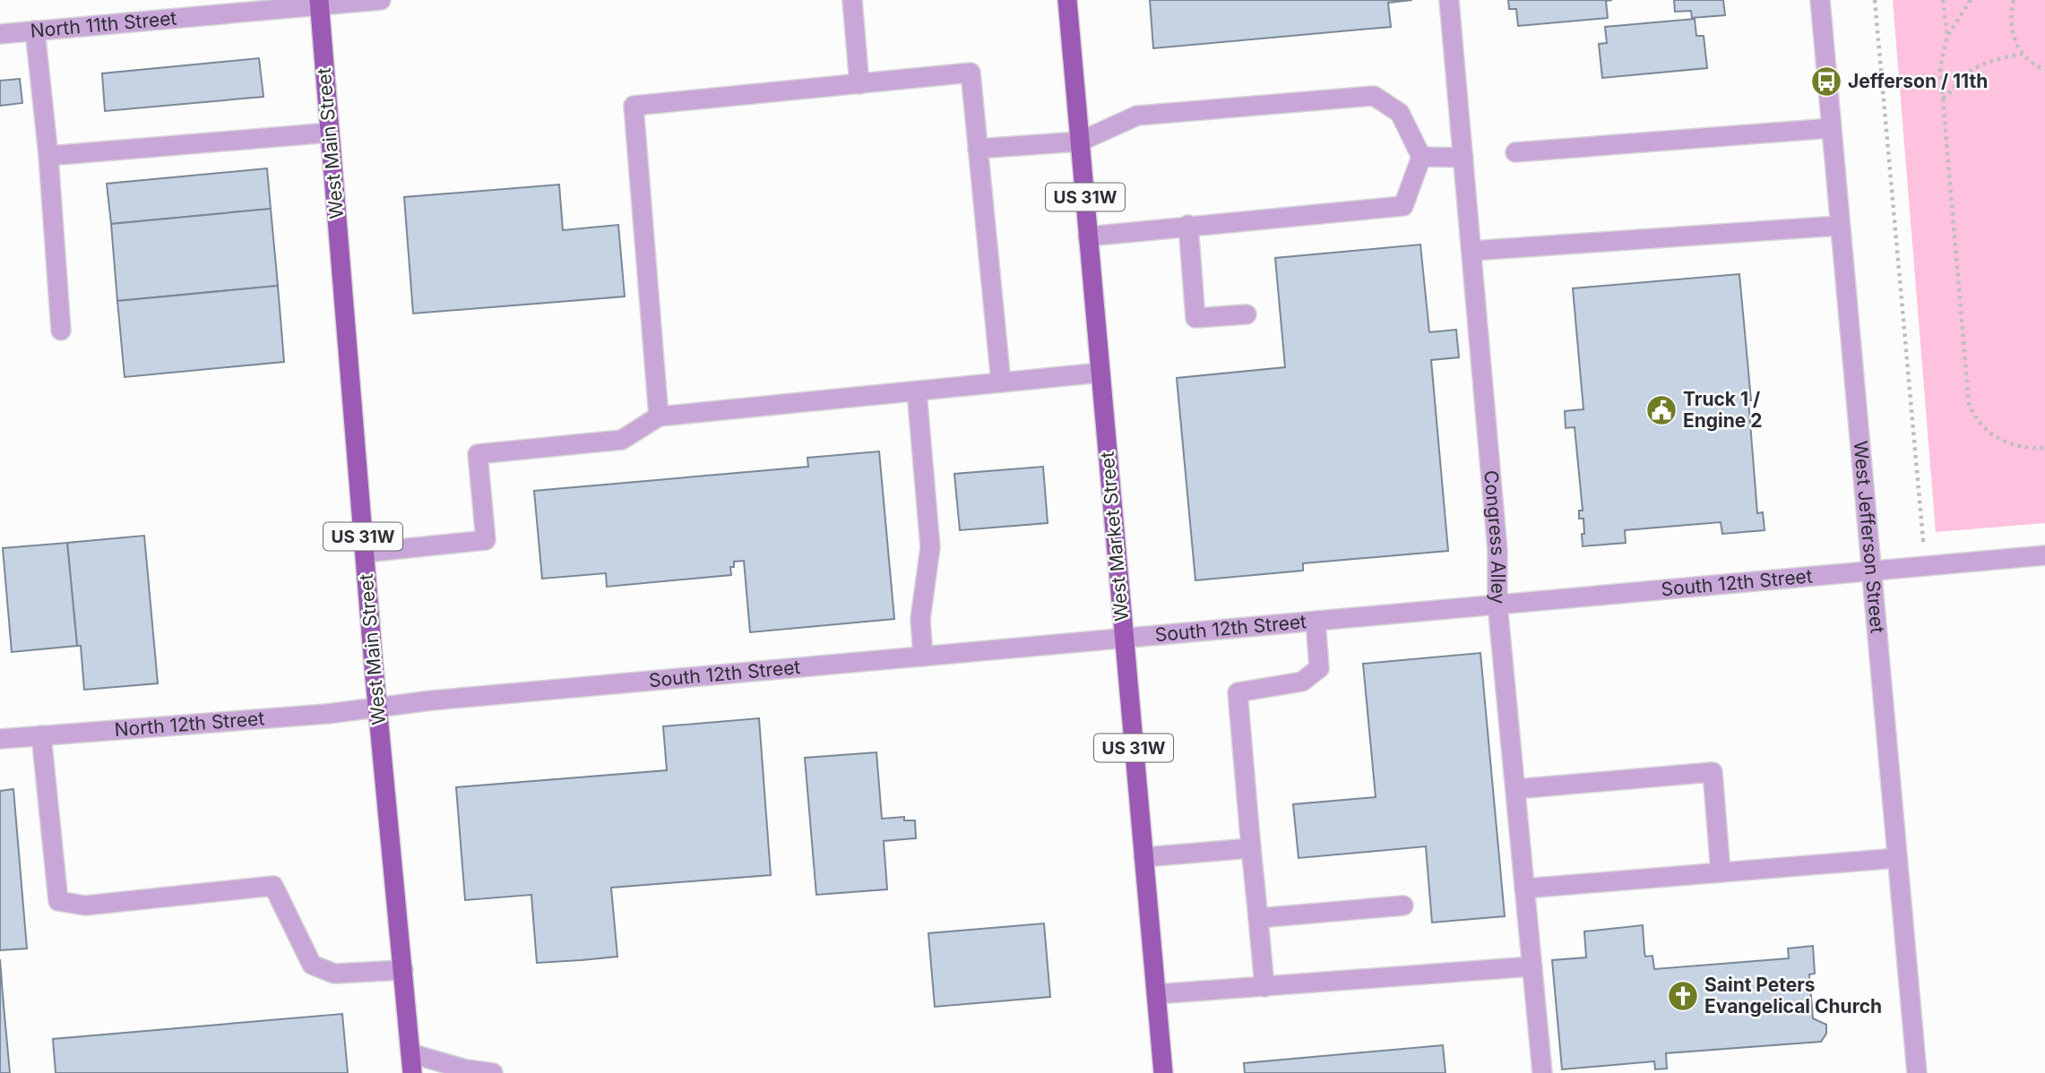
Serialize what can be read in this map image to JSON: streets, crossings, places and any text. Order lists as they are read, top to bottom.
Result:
{
  "streets": {
    "main road": ["West Main Street", "US 31W", "West Market Street"],
    "street": [
      "North 11th Street",
      "Congress Alley",
      "West Jefferson Street",
      "South 12th Street",
      "North 12th Street"
    ]
  },
  "crossings": [
    ["North 11th Street", "West Main Street"],
    ["West Main Street", "South 12th Street"],
    ["West Main Street", "North 12th Street"],
    ["West Market Street", "South 12th Street"],
    ["Congress Alley", "South 12th Street"],
    ["West Jefferson Street", "South 12th Street"],
    ["South 12th Street", "North 12th Street"]
  ],
  "places": {
    "bus stop": ["Jefferson / 11th"],
    "public building": ["Truck 1 / Engine 2"],
    "church": ["Saint Peters Evangelical Church"]
  }
}
